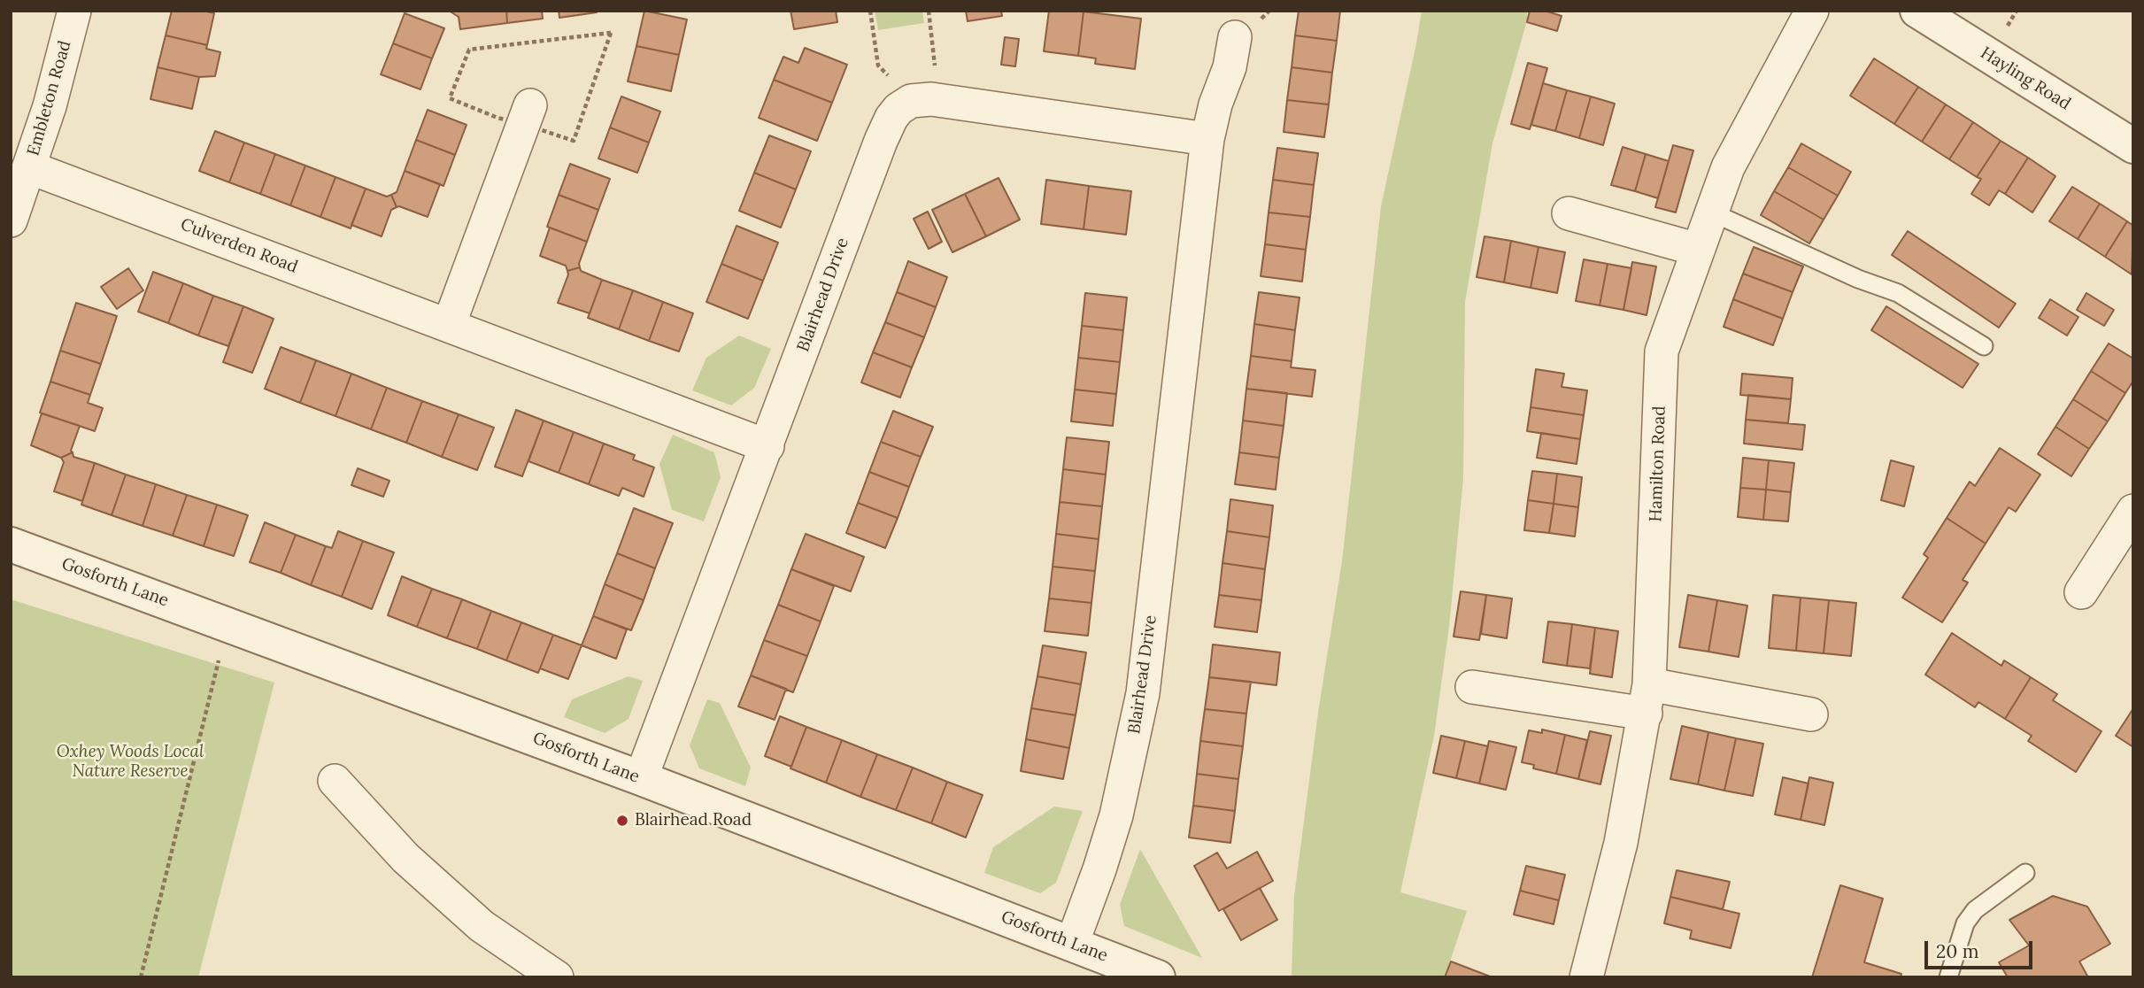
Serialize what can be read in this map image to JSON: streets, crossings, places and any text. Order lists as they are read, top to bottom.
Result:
{
  "streets": {
    "street": [
      "Hayling Road",
      "Embleton Road",
      "Culverden Road",
      "Blairhead Drive",
      "Hamilton Road",
      "Gosforth Lane"
    ]
  },
  "crossings": [
    ["Embleton Road", "Culverden Road"],
    ["Culverden Road", "Blairhead Drive"],
    ["Blairhead Drive", "Gosforth Lane"]
  ],
  "parks": ["Oxhey Woods Local Nature Reserve"],
  "places": ["Blairhead Road"],
  "scale_bar": "20 m"
}
